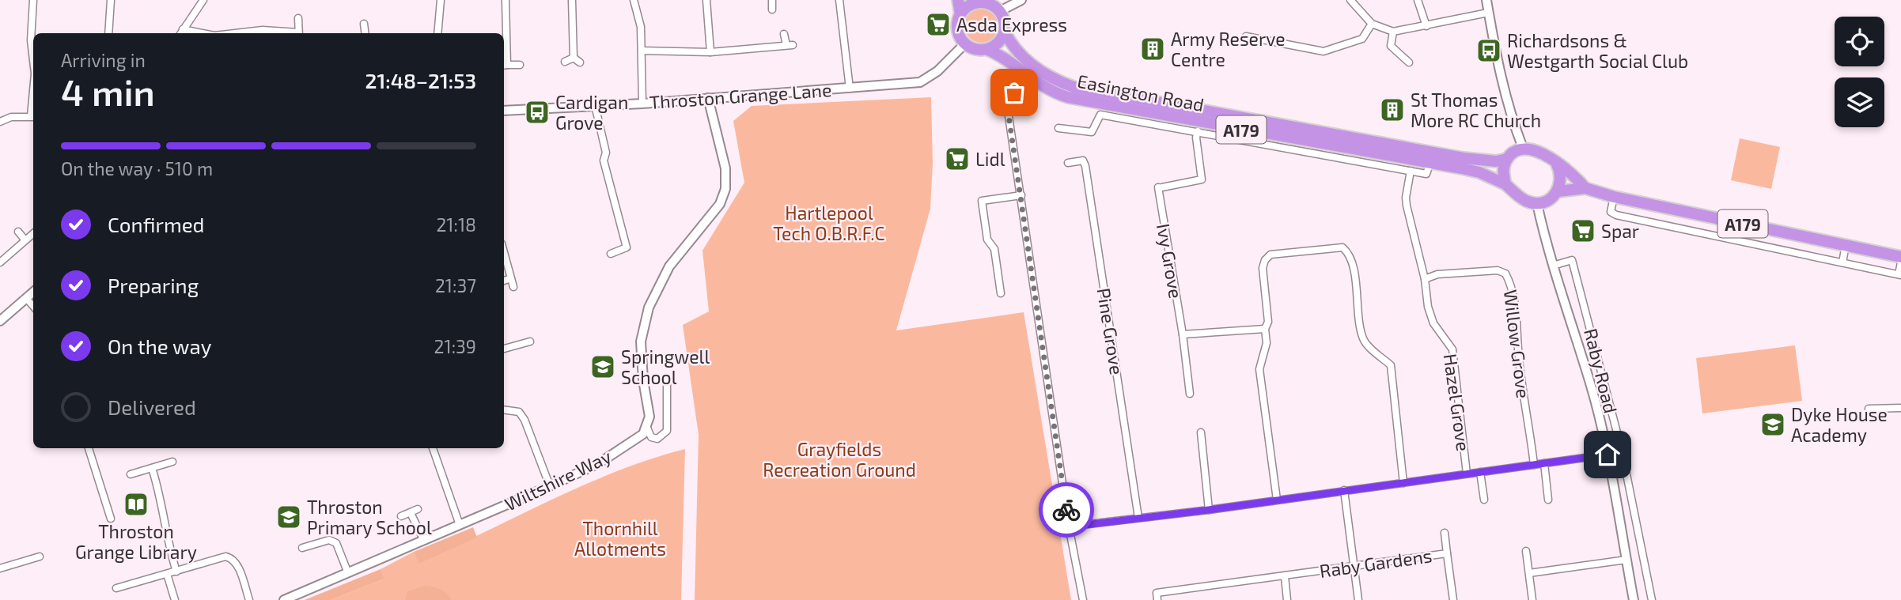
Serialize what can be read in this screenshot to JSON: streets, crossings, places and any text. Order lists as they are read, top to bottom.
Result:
{
  "streets": {
    "highway": ["Easington Road", "A179"],
    "street": [
      "Throston Grange Lane",
      "Ivy Grove",
      "Pine Grove",
      "Willow Grove",
      "Raby Road",
      "Hazel Grove",
      "Wiltshire Way",
      "Raby Gardens"
    ]
  },
  "crossings": [
    ["Easington Road", "Throston Grange Lane"],
    ["Easington Road", "A179"],
    ["Easington Road", "Ivy Grove"],
    ["Easington Road", "Raby Road"],
    ["Easington Road", "Hazel Grove"],
    ["A179", "Raby Road"],
    ["Willow Grove", "Hazel Grove"]
  ],
  "parks": ["Hartlepool Tech O.B.R.F.C", "Grayfields Recreation Ground", "Thornhill Allotments"],
  "places": {
    "supermarket": ["Asda Express", "Lidl", "Spar"],
    "building": ["Army Reserve Centre", "St Thomas More RC Church"],
    "bus stop": ["Richardsons & Westgarth Social Club", "Cardigan Grove"],
    "school or university": ["Springwell School", "Dyke House Academy", "Throston Primary School"],
    "library": ["Throston Grange Library"]
  },
  "page": {
    "heading": ["4 min", "Arriving in", "21:48–21:53"],
    "bar": "On the way · 510 m",
    "list": [
      ["Confirmed", "21:18"],
      ["Preparing", "21:37"],
      ["On the way", "21:39"],
      "Delivered"
    ]
  }
}
